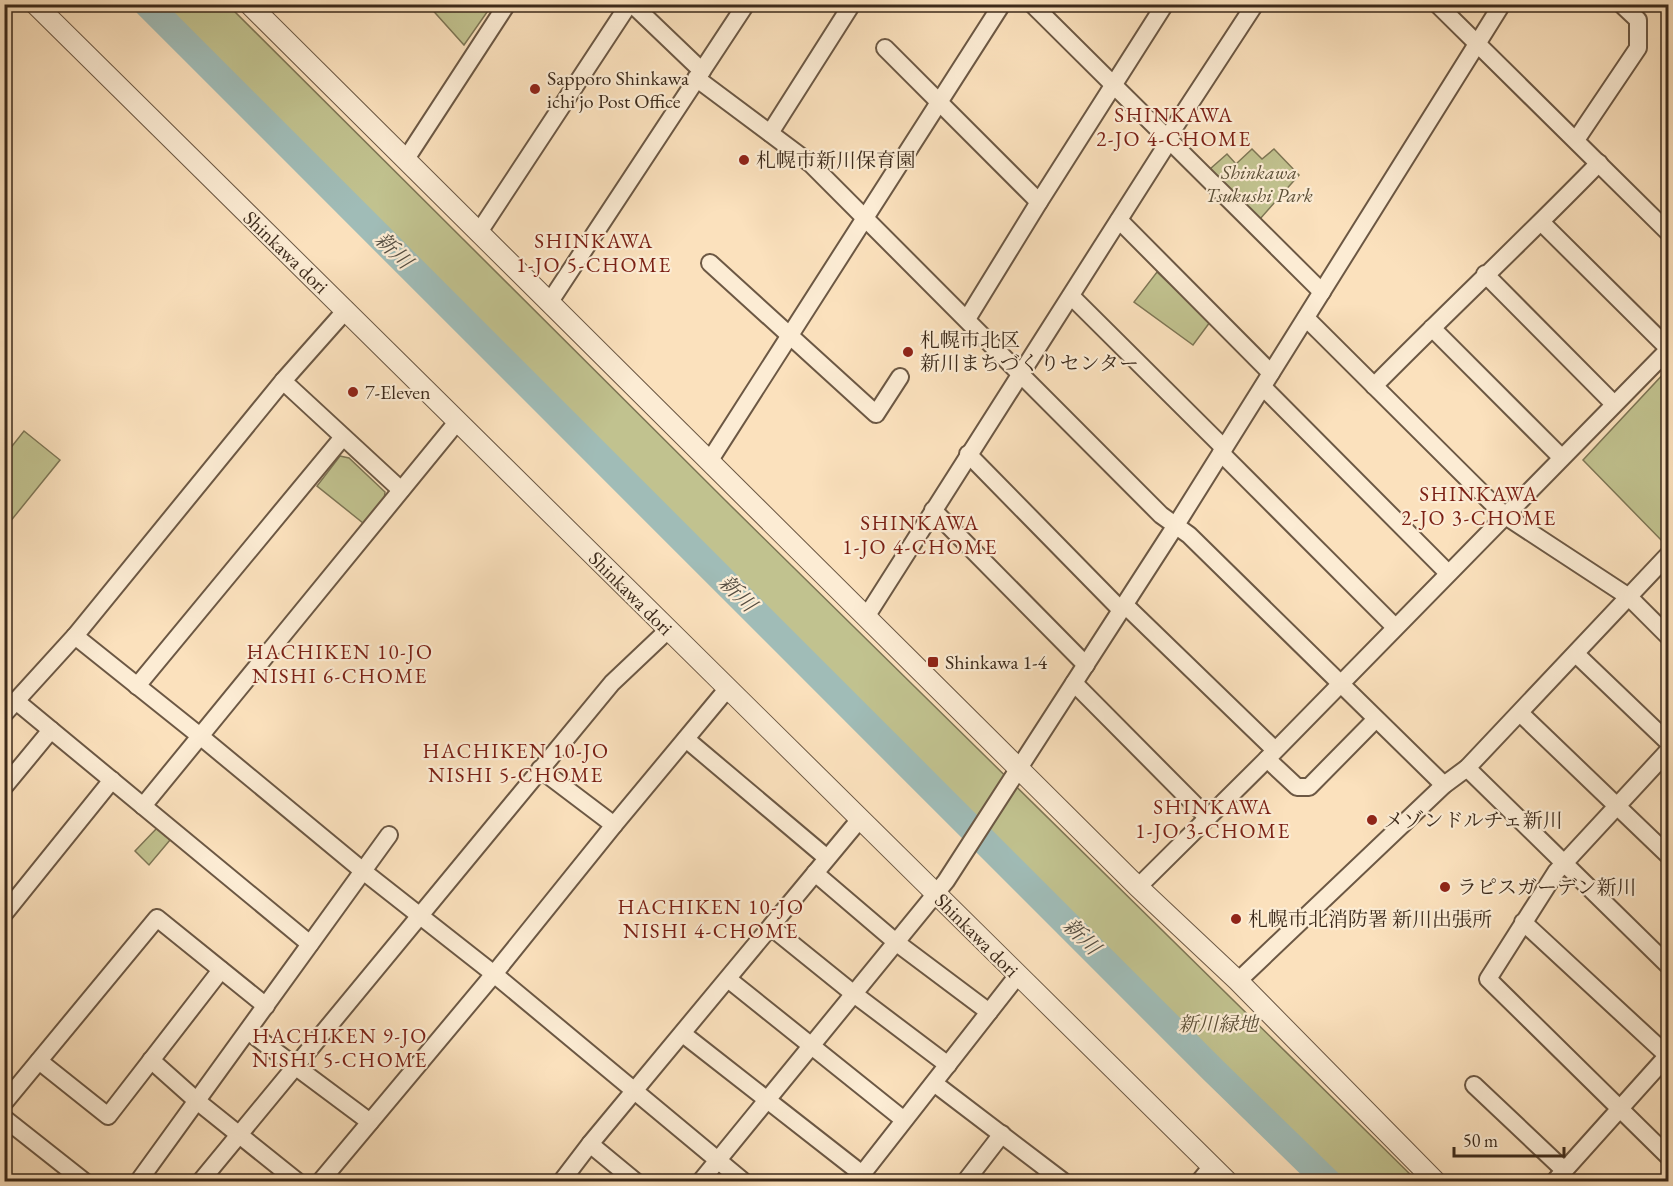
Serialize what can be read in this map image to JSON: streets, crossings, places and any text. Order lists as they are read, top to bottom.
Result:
{
  "streets": {
    "street": ["Shinkawa dori"]
  },
  "districts": [
    "SHINKAWA 2-JO 4-CHOME",
    "SHINKAWA 1-JO 5-CHOME",
    "SHINKAWA 2-JO 3-CHOME",
    "SHINKAWA 1-JO 4-CHOME",
    "HACHIKEN 10-JO NISHI 6-CHOME",
    "HACHIKEN 10-JO NISHI 5-CHOME",
    "SHINKAWA 1-JO 3-CHOME",
    "HACHIKEN 10-JO NISHI 4-CHOME",
    "HACHIKEN 9-JO NISHI 5-CHOME"
  ],
  "water": ["新川"],
  "parks": ["Shinkawa Tsukushi Park", "新川緑地"],
  "places": {
    "other": [
      "Sapporo Shinkawa ichi jo Post Office",
      "札幌市新川保育園",
      "札幌市北区 新川まちづくりセンター",
      "7-Eleven",
      "メゾンドルチェ新川",
      "ラピスガーデン新川",
      "札幌市北消防署 新川出張所"
    ],
    "transit": ["Shinkawa 1-4"]
  },
  "scale_bar": "50 m"
}
